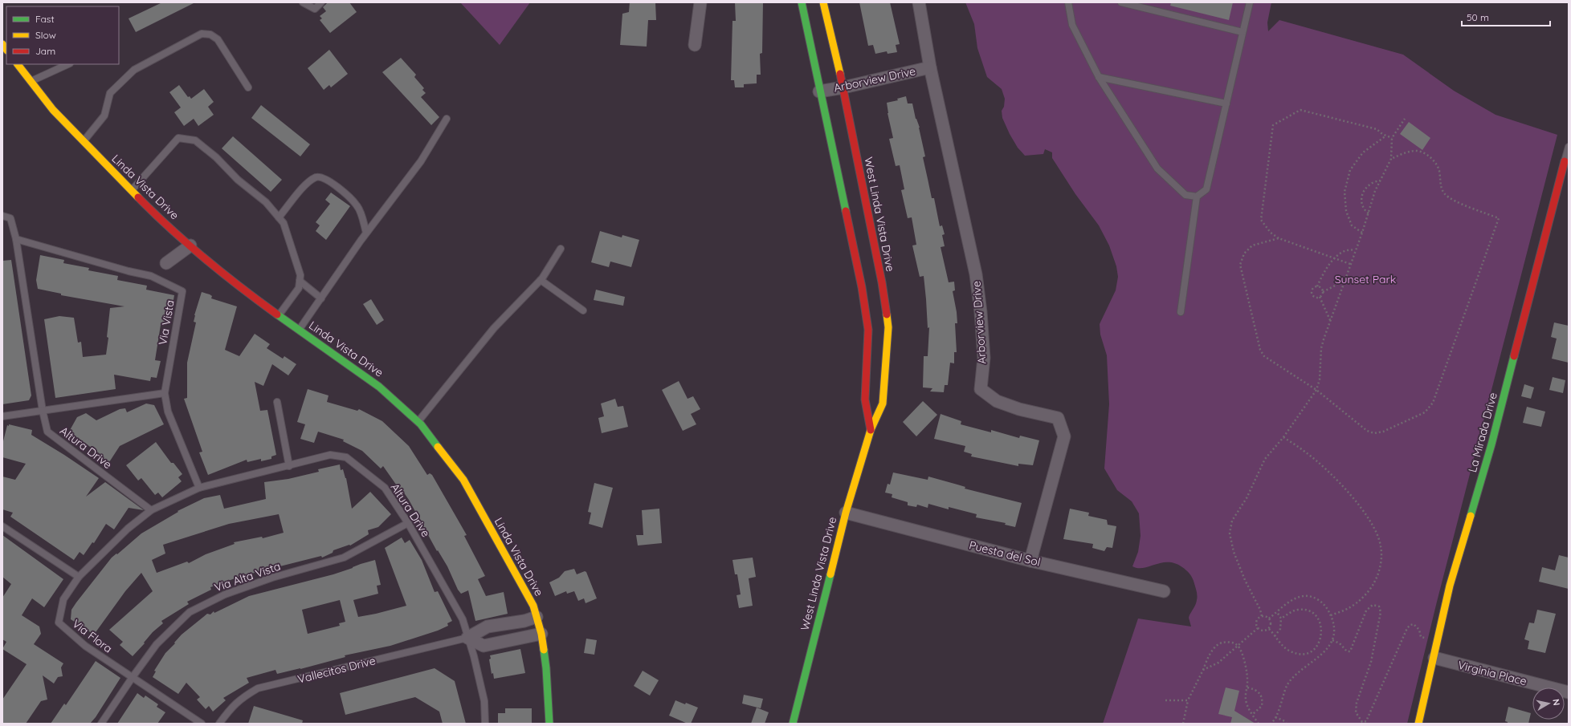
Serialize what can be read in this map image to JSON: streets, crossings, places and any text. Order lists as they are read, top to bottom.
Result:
{
  "streets": {
    "street": [
      "Arborview Drive",
      "Linda Vista Drive",
      "West Linda Vista Drive",
      "La Mirada Drive",
      "Puesta del Sol",
      "Vallecitos Drive",
      "Virginia Place"
    ],
    "lane": [
      "Via Vista",
      "Altura Drive",
      "Via Alta Vista",
      "Via Flora"
    ]
  },
  "crossings": [
    ["Arborview Drive", "West Linda Vista Drive"],
    ["Arborview Drive", "Puesta del Sol"],
    ["Linda Vista Drive", "Vallecitos Drive"],
    ["West Linda Vista Drive", "Puesta del Sol"],
    ["Via Vista", "Altura Drive"],
    ["La Mirada Drive", "Virginia Place"],
    ["Altura Drive", "Via Alta Vista"],
    ["Altura Drive", "Via Flora"],
    ["Altura Drive", "Vallecitos Drive"],
    ["Via Alta Vista", "Via Flora"]
  ],
  "parks": ["Sunset Park"],
  "legend": ["Fast", "Slow", "Jam"],
  "scale_bar": "50 m",
  "north": "right"
}
